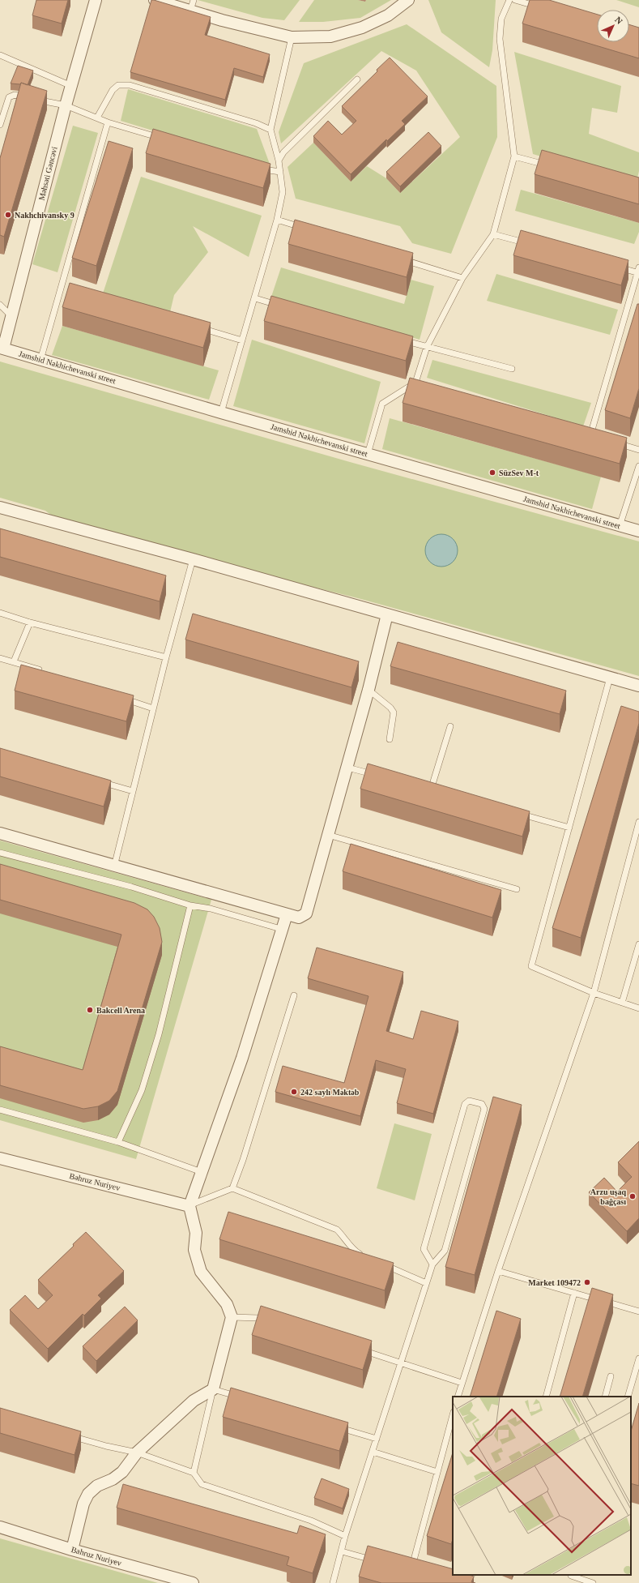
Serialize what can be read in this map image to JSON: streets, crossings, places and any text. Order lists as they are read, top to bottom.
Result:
{
  "streets": {
    "street": [
      "Məhsəti Gəncəvi",
      "Jamshid Nakhichevanski street",
      "Bəhruz Nuriyev",
      "Bahruz Nuriyev"
    ]
  },
  "crossings": [
    ["Məhsəti Gəncəvi", "Jamshid Nakhichevanski street"]
  ],
  "places": [
    "Nakhchivansky 9",
    "SüzSev M-t",
    "Bakcell Arena",
    "242 saylı Məktəb",
    "Arzu uşaq bağçası",
    "Market 109472"
  ],
  "north": "top right"
}
